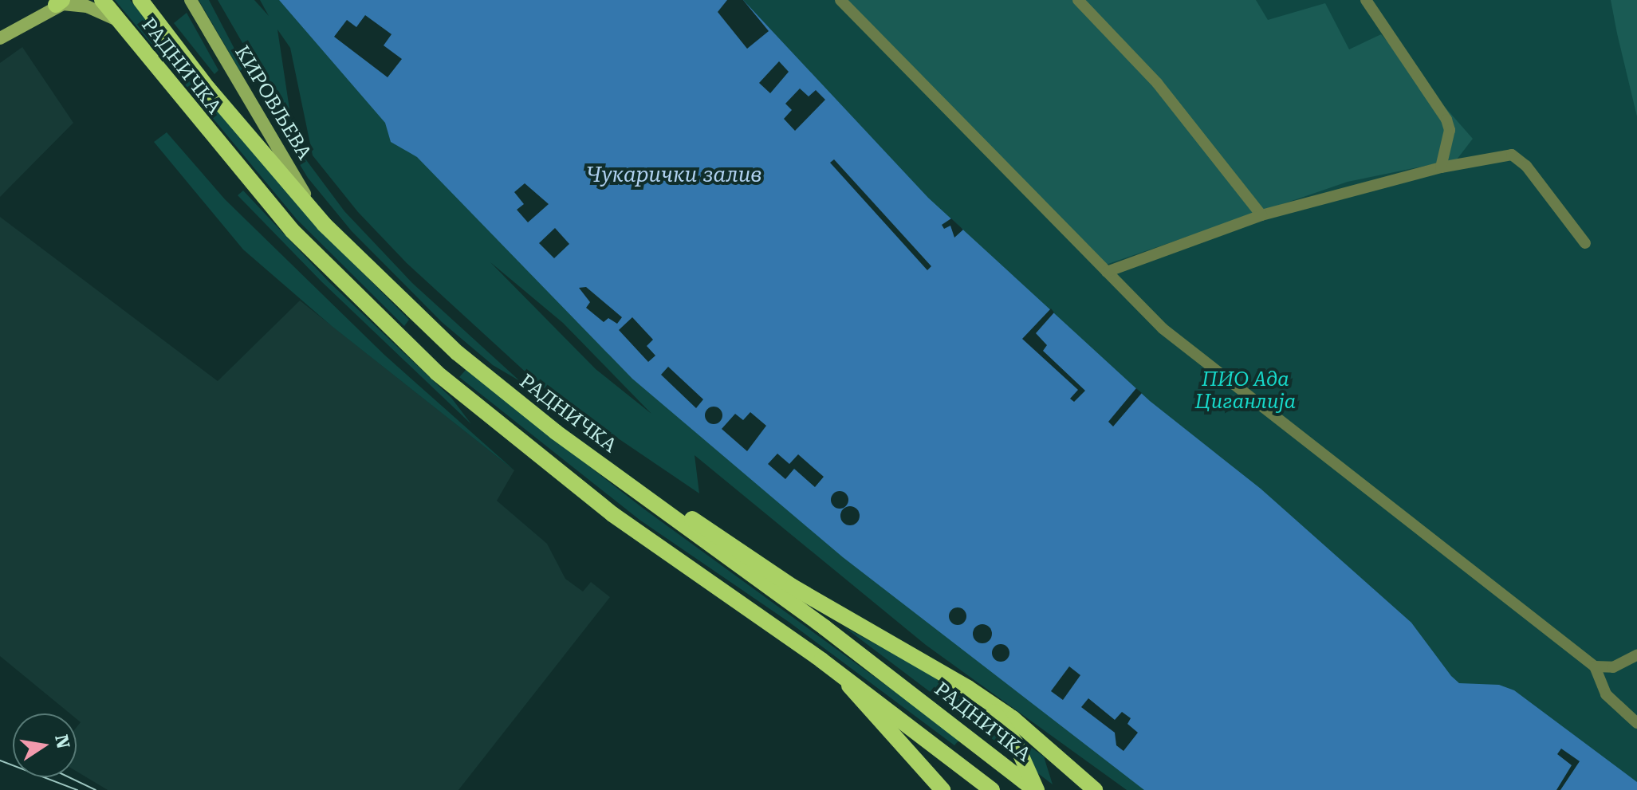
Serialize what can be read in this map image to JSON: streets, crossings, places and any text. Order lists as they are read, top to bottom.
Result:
{
  "streets": {
    "main road": ["РАДНИЧКА", "КИРОВЉЕВА"]
  },
  "crossings": [
    ["РАДНИЧКА", "КИРОВЉЕВА"]
  ],
  "water": ["Чукарички залив"],
  "parks": ["ПИО Ада Циганлија"],
  "north": "right"
}
